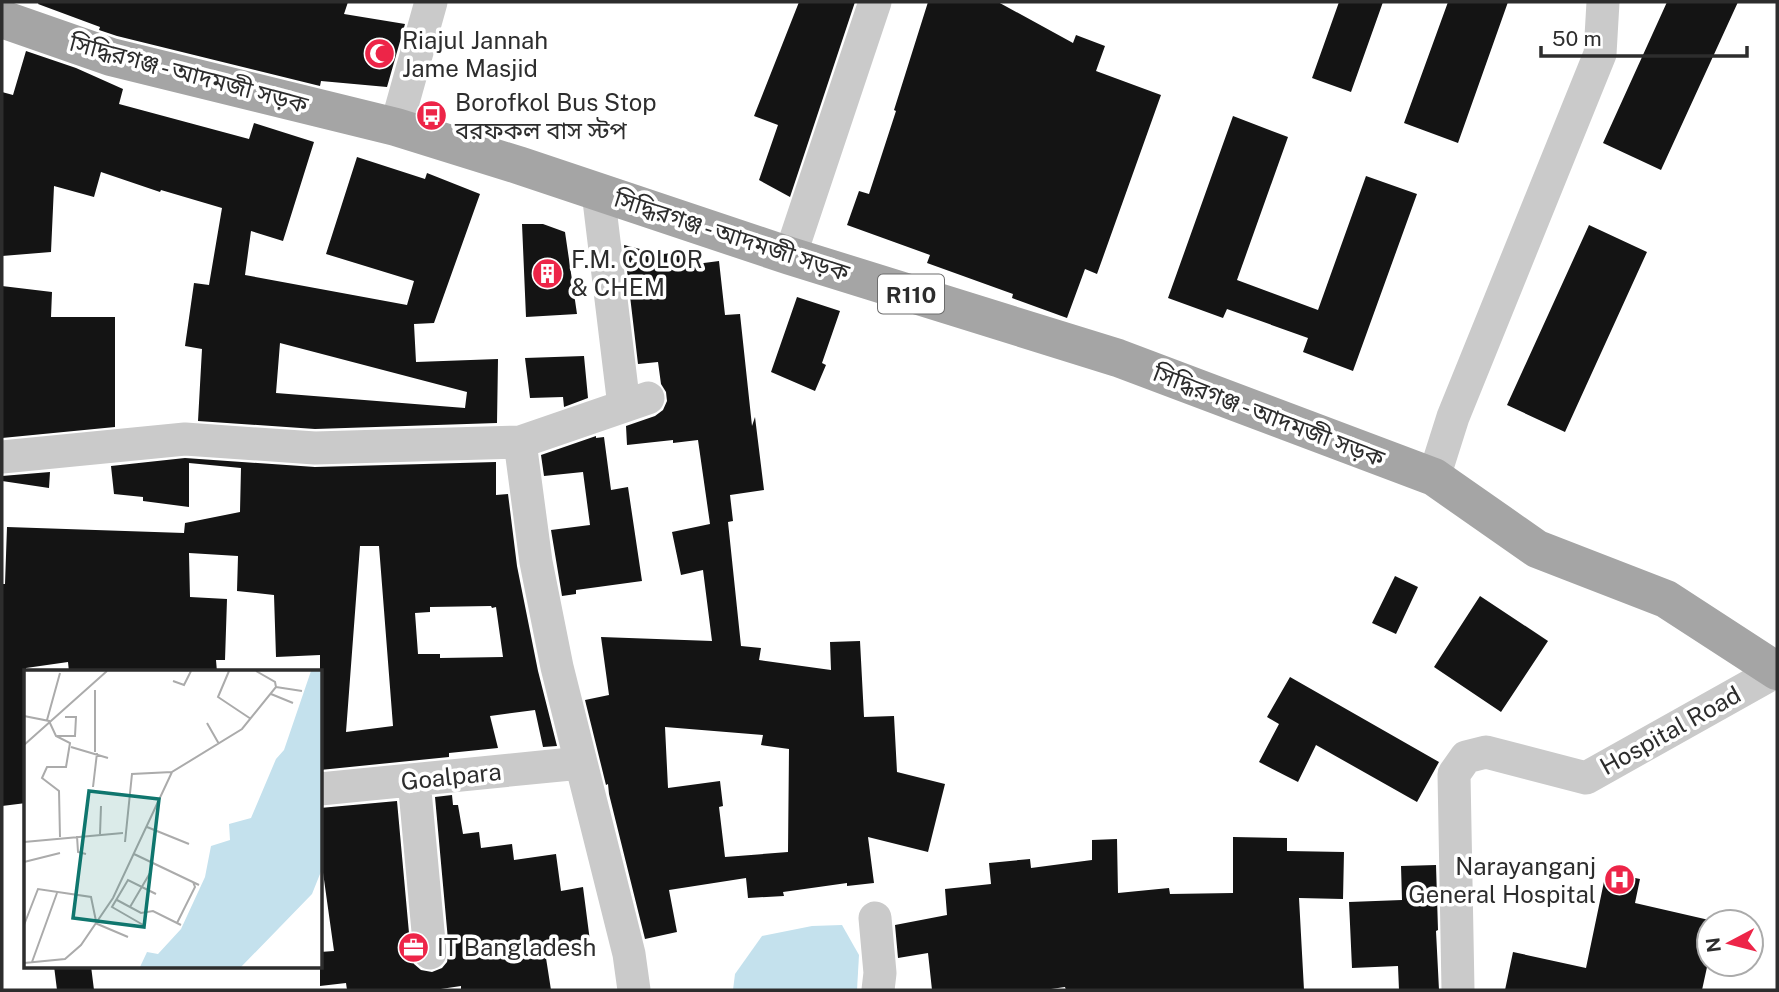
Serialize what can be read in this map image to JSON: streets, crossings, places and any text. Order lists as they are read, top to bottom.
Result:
{
  "streets": {
    "main road": ["সিদ্ধিরগঞ্জ - আদমজী সড়ক", "R110"],
    "street": ["Hospital Road", "Goalpara"]
  },
  "crossings": [
    ["সিদ্ধিরগঞ্জ - আদমজী সড়ক", "Hospital Road"]
  ],
  "places": {
    "mosque": ["Riajul Jannah Jame Masjid"],
    "bus stop": ["Borofkol Bus Stop বরফকল বাস স্টপ"],
    "building": ["F.M. COLOR & CHEM"],
    "hospital": ["Narayanganj General Hospital"],
    "office": ["IT Bangladesh"]
  },
  "scale_bar": "50 m",
  "north": "left"
}
